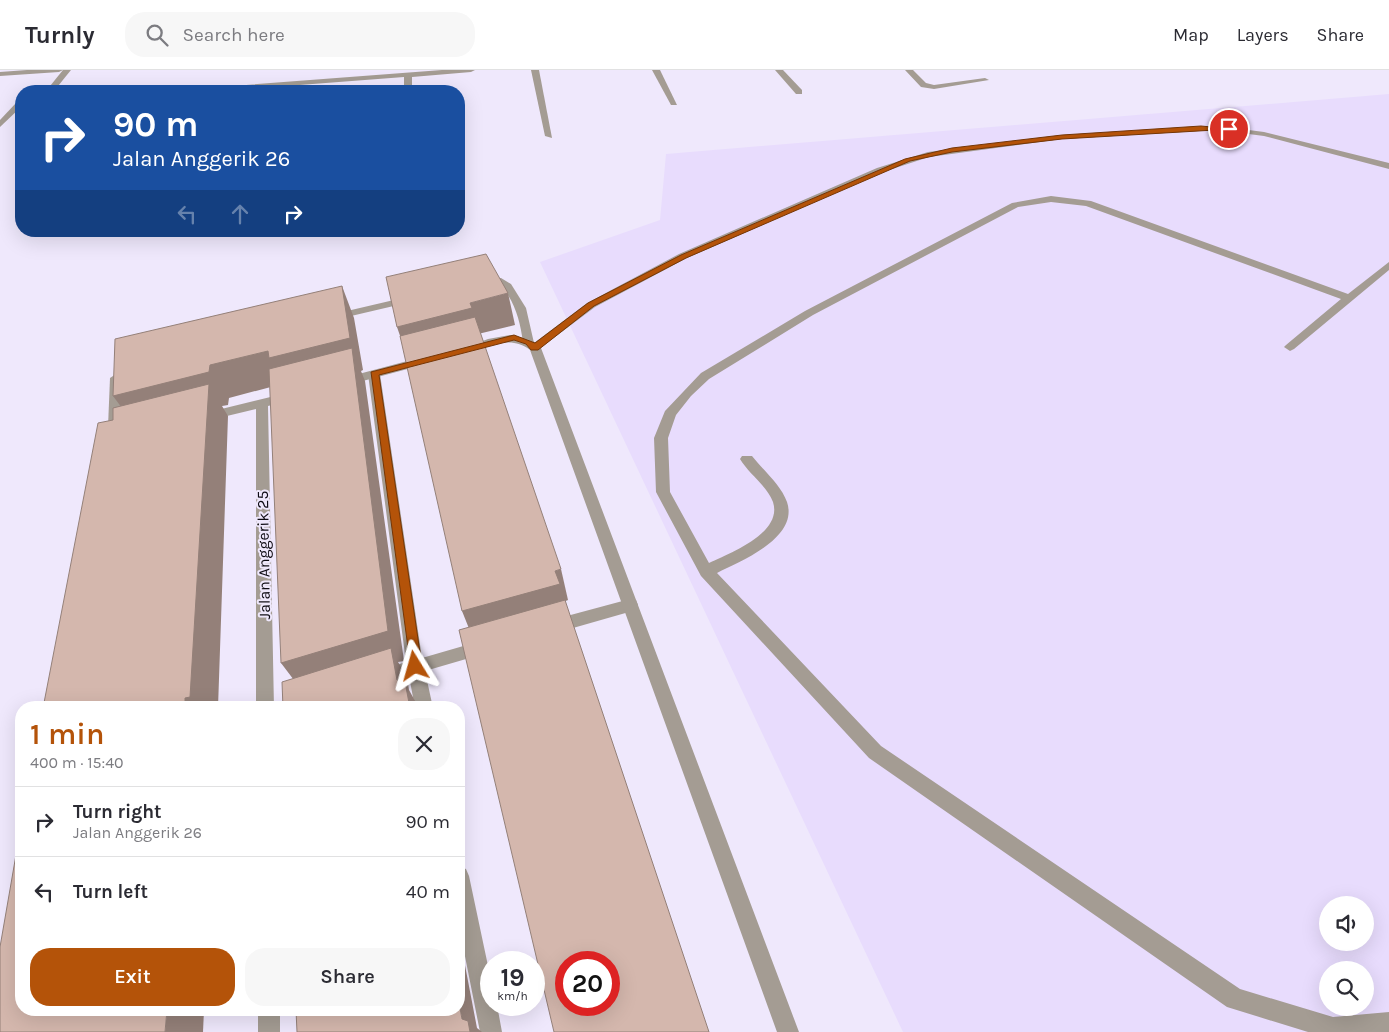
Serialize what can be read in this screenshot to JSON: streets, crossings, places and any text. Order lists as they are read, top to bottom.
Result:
{
  "streets": {
    "street": ["Jalan Anggerik 25"]
  },
  "page": {
    "header": "Turnly",
    "search": "Search here",
    "nav": ["Map", "Layers", "Share"],
    "turn": ["90 m", "Jalan Anggerik 26"],
    "heading": ["1 min", "400 m · 15:40"],
    "list": [
      {
        "name": "Turn right",
        "note": "Jalan Anggerik 26",
        "value": "90 m"
      },
      {
        "name": "Turn left",
        "value": "40 m"
      }
    ],
    "buttons": ["Exit", "Share"],
    "speed": "19 km/h",
    "limit": "20"
  }
}
